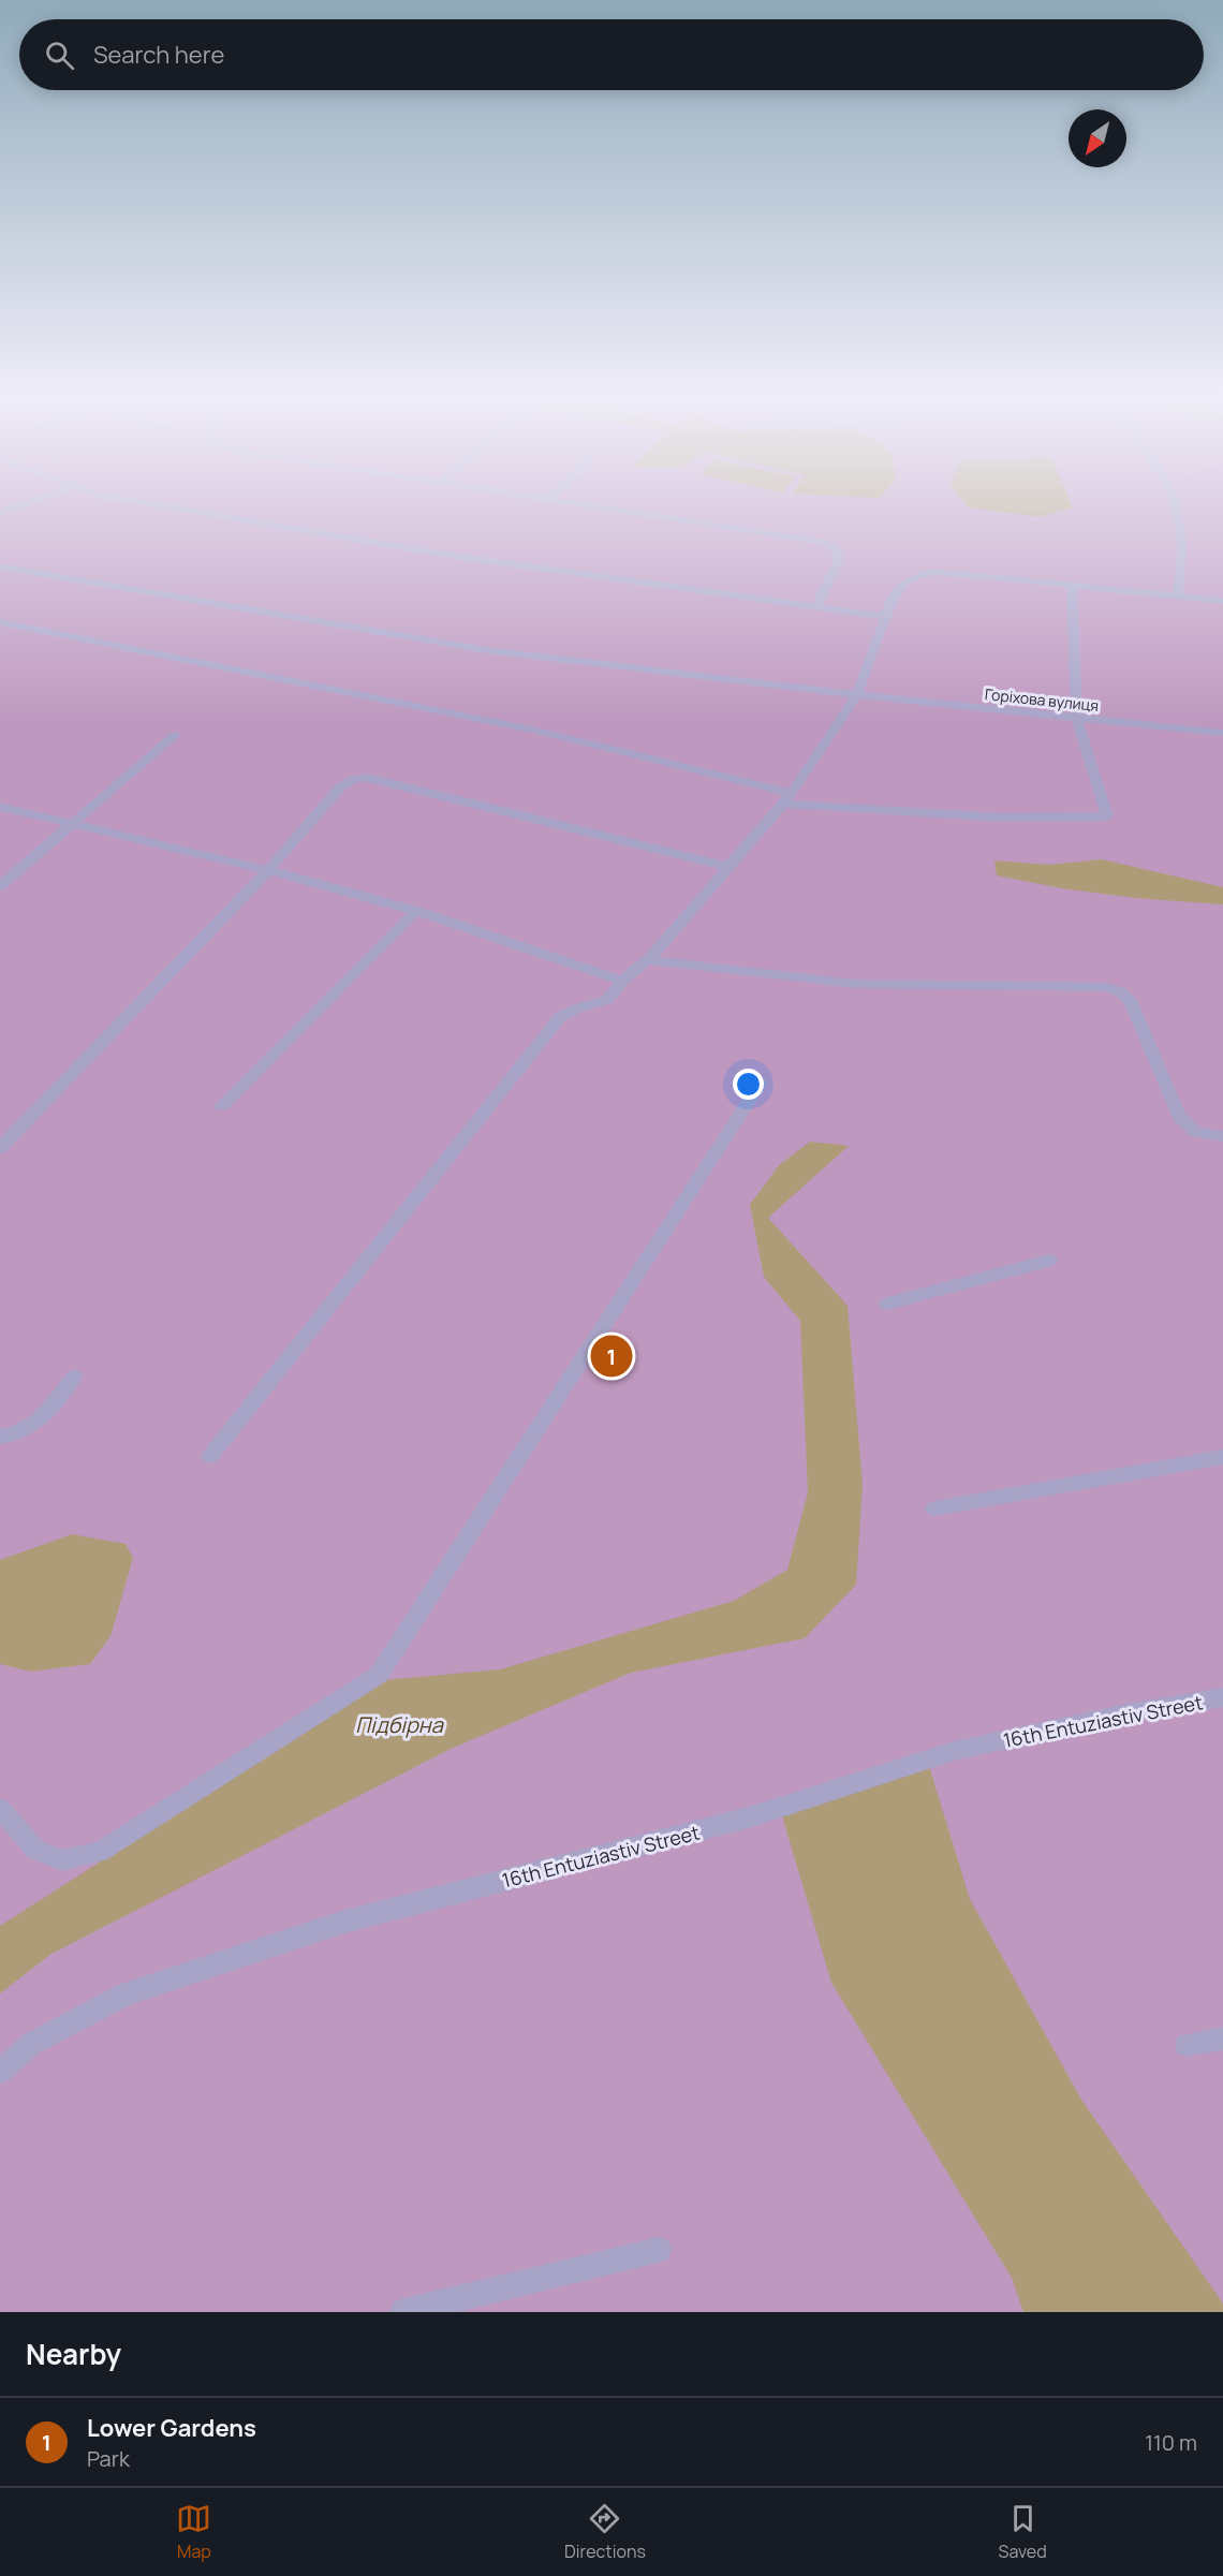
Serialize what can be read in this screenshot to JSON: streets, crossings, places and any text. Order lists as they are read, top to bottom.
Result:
{
  "streets": {
    "street": ["Горіхова вулиця", "16th Entuziastiv Street"]
  },
  "water": ["Підбірна"],
  "north": "bottom left",
  "page": {
    "search": "Search here",
    "pins": "1",
    "heading": "Nearby",
    "list": [
      {
        "mark": "1",
        "name": "Lower Gardens",
        "note": "Park",
        "value": "110 m"
      }
    ],
    "nav": ["Map", "Directions", "Saved"]
  }
}
